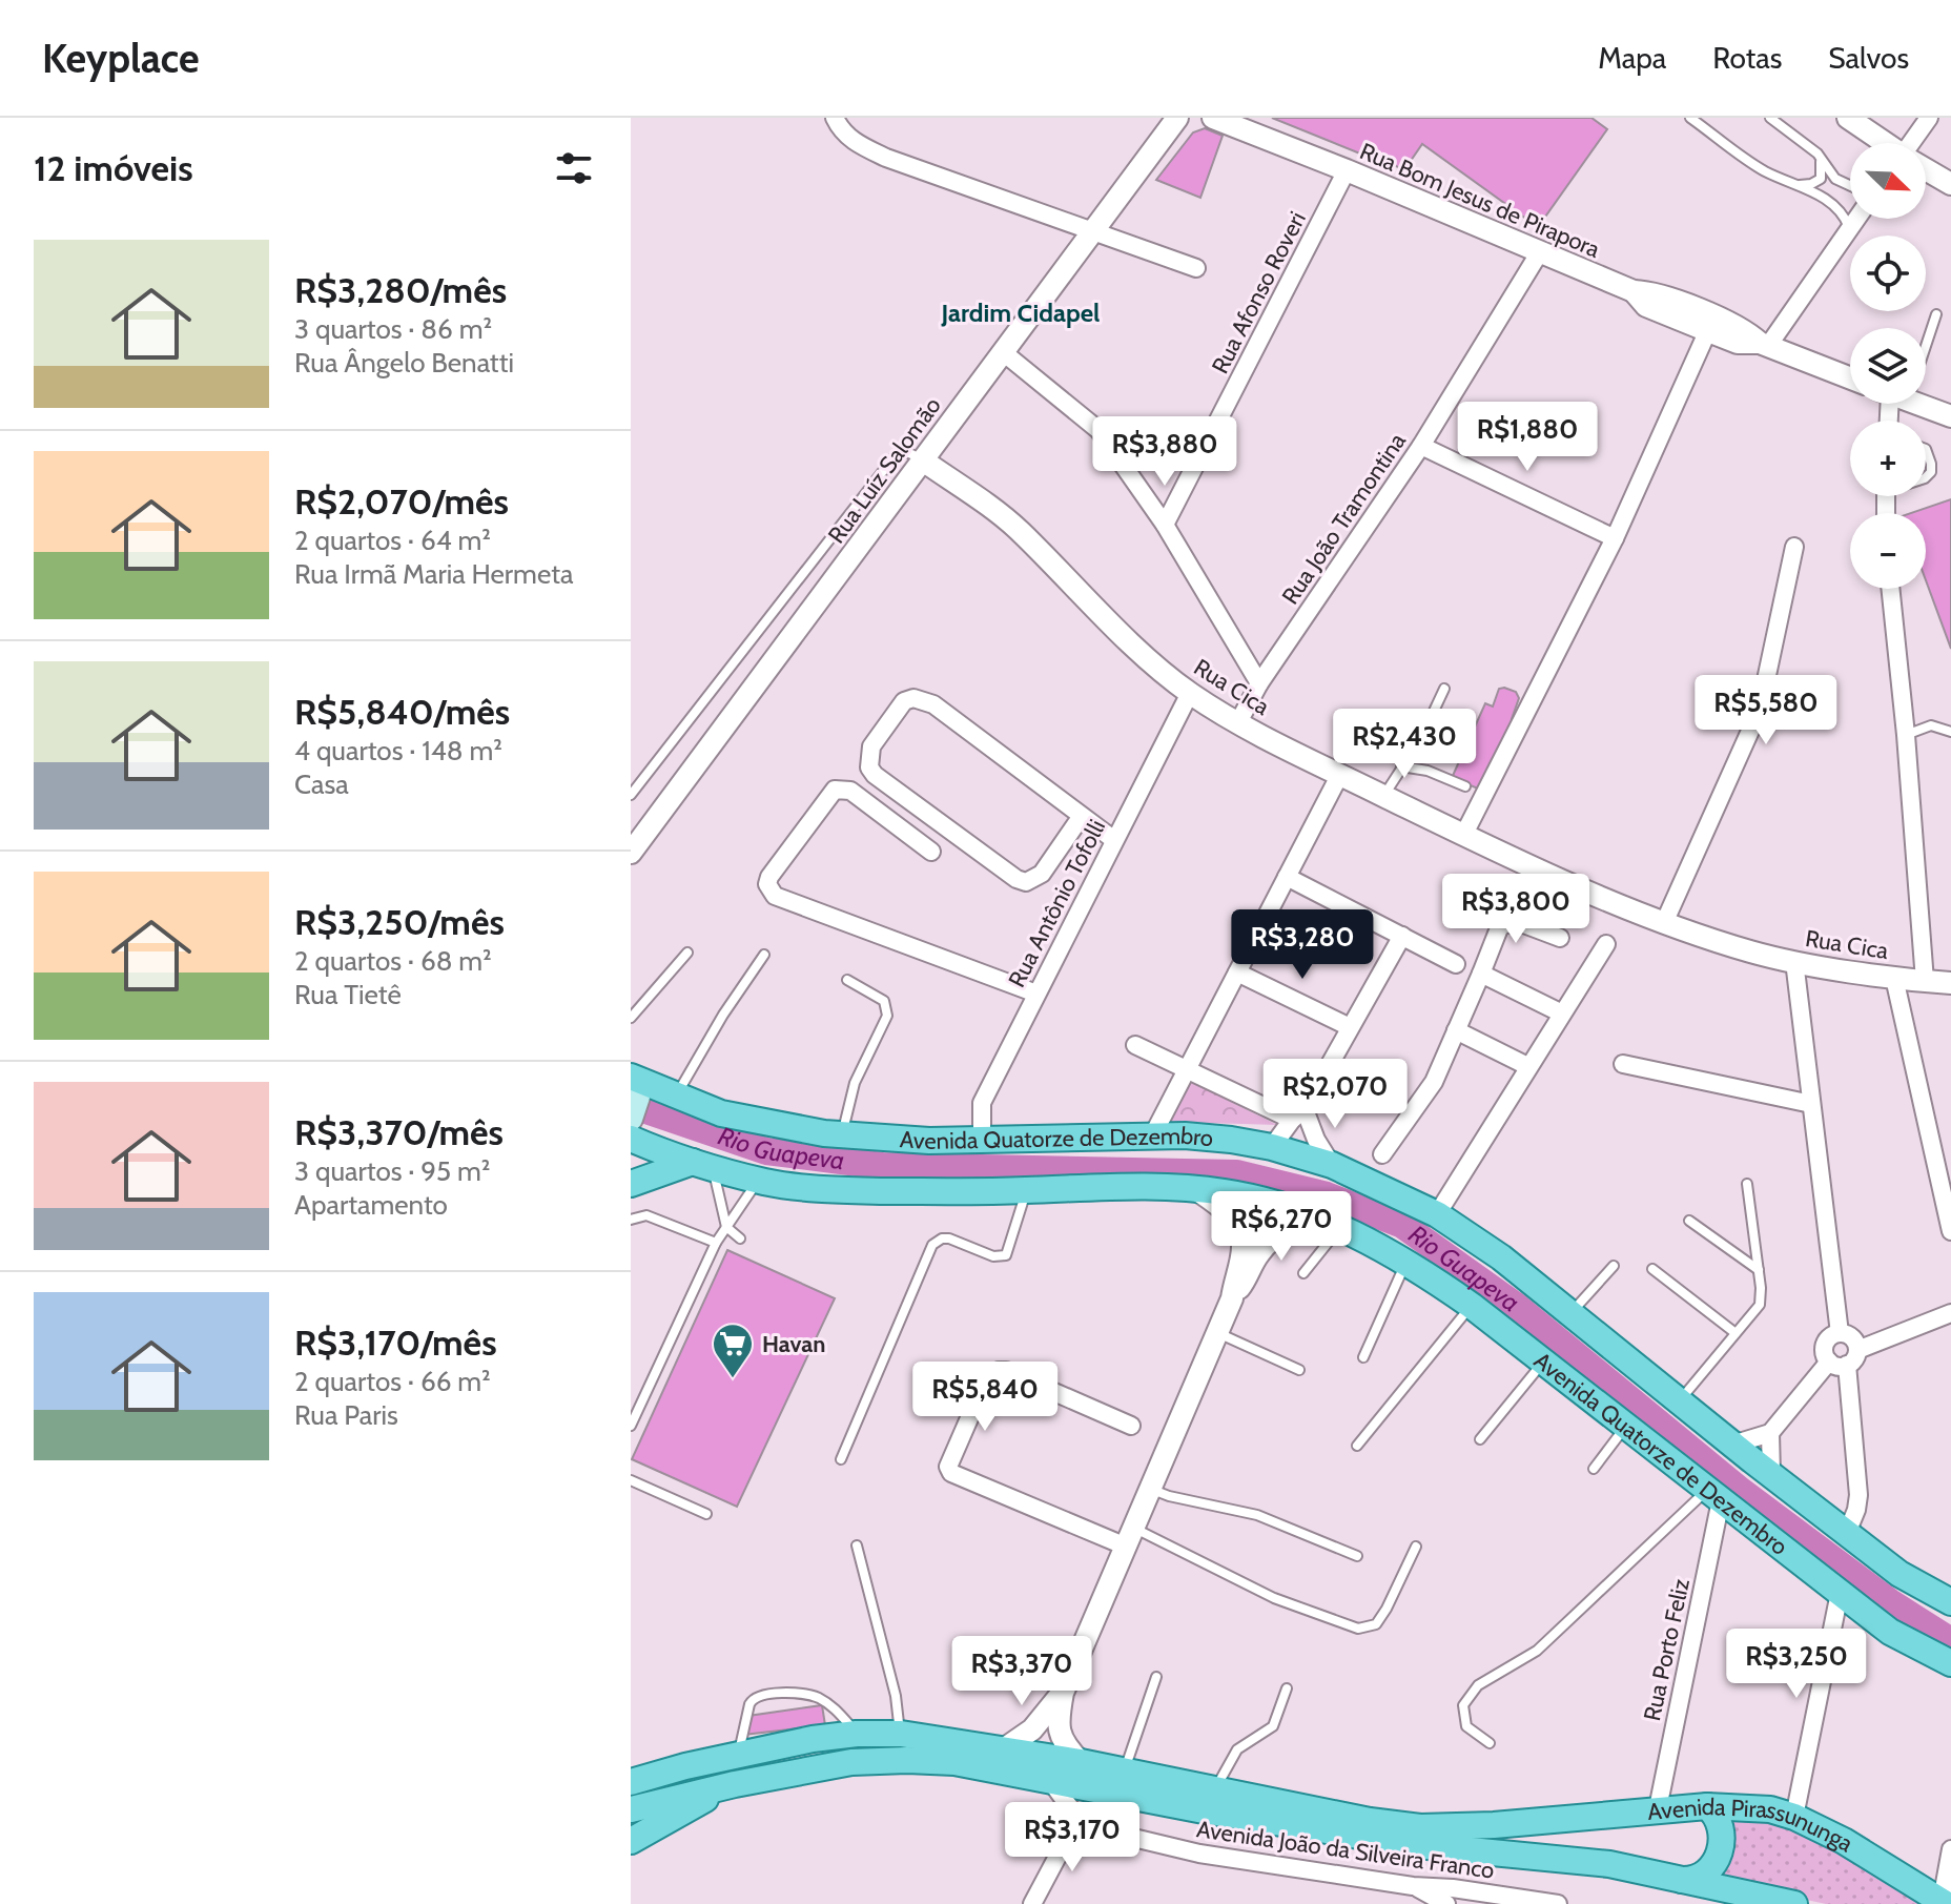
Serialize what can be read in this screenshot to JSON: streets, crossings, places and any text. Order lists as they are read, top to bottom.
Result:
{
  "streets": {
    "main road": ["Avenida Quatorze de Dezembro", "Avenida Pirassununga"],
    "street": [
      "Rua Bom Jesus de Pirapora",
      "Rua Afonso Roveri",
      "Rua Luíz Salomão",
      "Rua João Tramontina",
      "Rua Cica",
      "Rua Antônio Tofolli",
      "Rua Porto Feliz",
      "Avenida João da Silveira Franco"
    ]
  },
  "crossings": [
    ["Rua Bom Jesus de Pirapora", "Rua Afonso Roveri"],
    ["Rua Bom Jesus de Pirapora", "Rua João Tramontina"],
    ["Rua Luíz Salomão", "Rua Cica"],
    ["Rua João Tramontina", "Rua Cica"],
    ["Rua Cica", "Rua Antônio Tofolli"],
    ["Rua Antônio Tofolli", "Avenida Quatorze de Dezembro"],
    ["Avenida Quatorze de Dezembro", "Rua Porto Feliz"],
    ["Rua Porto Feliz", "Avenida Pirassununga"]
  ],
  "districts": ["Jardim Cidapel"],
  "water": ["Rio Guapeva"],
  "places": {
    "supermarket": ["Havan"]
  },
  "north": "bottom right",
  "page": {
    "header": "Keyplace",
    "nav": ["Mapa", "Rotas", "Salvos"],
    "heading": "12 imóveis",
    "map_buttons": ["+", "−"],
    "list": [
      {
        "name": "R$3,280/mês",
        "note": "3 quartos · 86 m² · Rua Ângelo Benatti"
      },
      {
        "name": "R$2,070/mês",
        "note": "2 quartos · 64 m² · Rua Irmã Maria Hermeta"
      },
      {
        "name": "R$5,840/mês",
        "note": "4 quartos · 148 m² · Casa"
      },
      {
        "name": "R$3,250/mês",
        "note": "2 quartos · 68 m² · Rua Tietê"
      },
      {
        "name": "R$3,370/mês",
        "note": "3 quartos · 95 m² · Apartamento"
      },
      {
        "name": "R$3,170/mês",
        "note": "2 quartos · 66 m² · Rua Paris"
      }
    ],
    "price": [
      "R$1,880",
      "R$3,880",
      "R$5,580",
      "R$2,430",
      "R$3,800",
      "R$3,280",
      "R$2,070",
      "R$6,270",
      "R$5,840",
      "R$3,250",
      "R$3,370",
      "R$3,170"
    ]
  }
}
